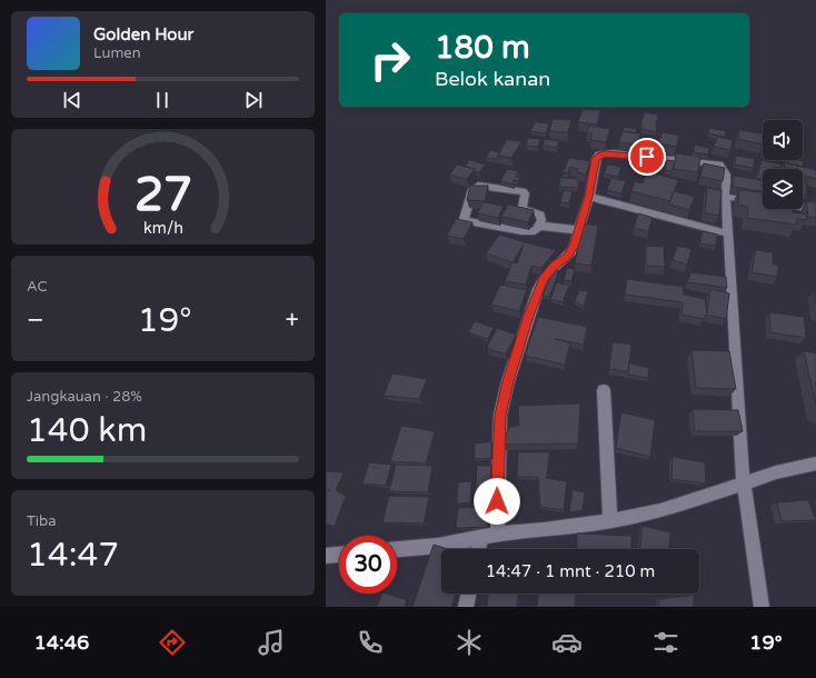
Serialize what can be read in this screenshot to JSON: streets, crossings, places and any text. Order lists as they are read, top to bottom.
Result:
{
  "page": {
    "turn": ["180 m", "Belok kanan"],
    "song": ["Golden Hour", "Lumen"],
    "tile": [
      "AC",
      ["Jangkauan · 28%", "140 km"],
      ["Tiba", "14:47"]
    ],
    "heat": ["−", "19°", "+"],
    "limit": "30",
    "trip": "14:47 · 1 mnt · 210 m",
    "tabs": ["14:46", "19°"],
    "gauge": ["27", "km/h"]
  }
}
